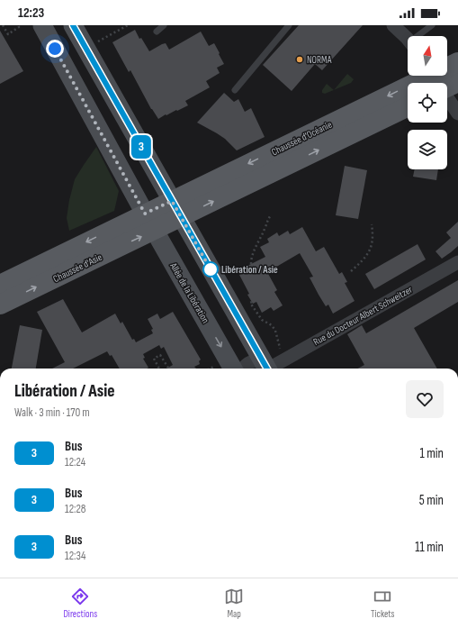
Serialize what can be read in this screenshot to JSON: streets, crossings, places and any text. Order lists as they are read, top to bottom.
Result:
{
  "streets": {
    "main road": ["Chaussée d'Océanie", "Chaussée d'Asie"],
    "street": ["Allée de la Libération", "Rue du Docteur Albert Schweitzer"]
  },
  "crossings": [
    ["Chaussée d'Océanie", "Chaussée d'Asie"],
    ["Chaussée d'Océanie", "Allée de la Libération"],
    ["Chaussée d'Asie", "Allée de la Libération"]
  ],
  "places": ["NORMA", "Libération / Asie"],
  "lines": ["bus line 3"],
  "north": "top",
  "page": {
    "status": "12:23",
    "on_map": "3",
    "heading": ["Libération / Asie", "Walk · 3 min · 170 m"],
    "list": [
      {
        "mark": "3",
        "name": "Bus",
        "note": "12:24",
        "value": "1 min"
      },
      {
        "mark": "3",
        "name": "Bus",
        "note": "12:28",
        "value": "5 min"
      },
      {
        "mark": "3",
        "name": "Bus",
        "note": "12:34",
        "value": "11 min"
      }
    ],
    "tabs": ["Directions", "Map", "Tickets"]
  }
}
